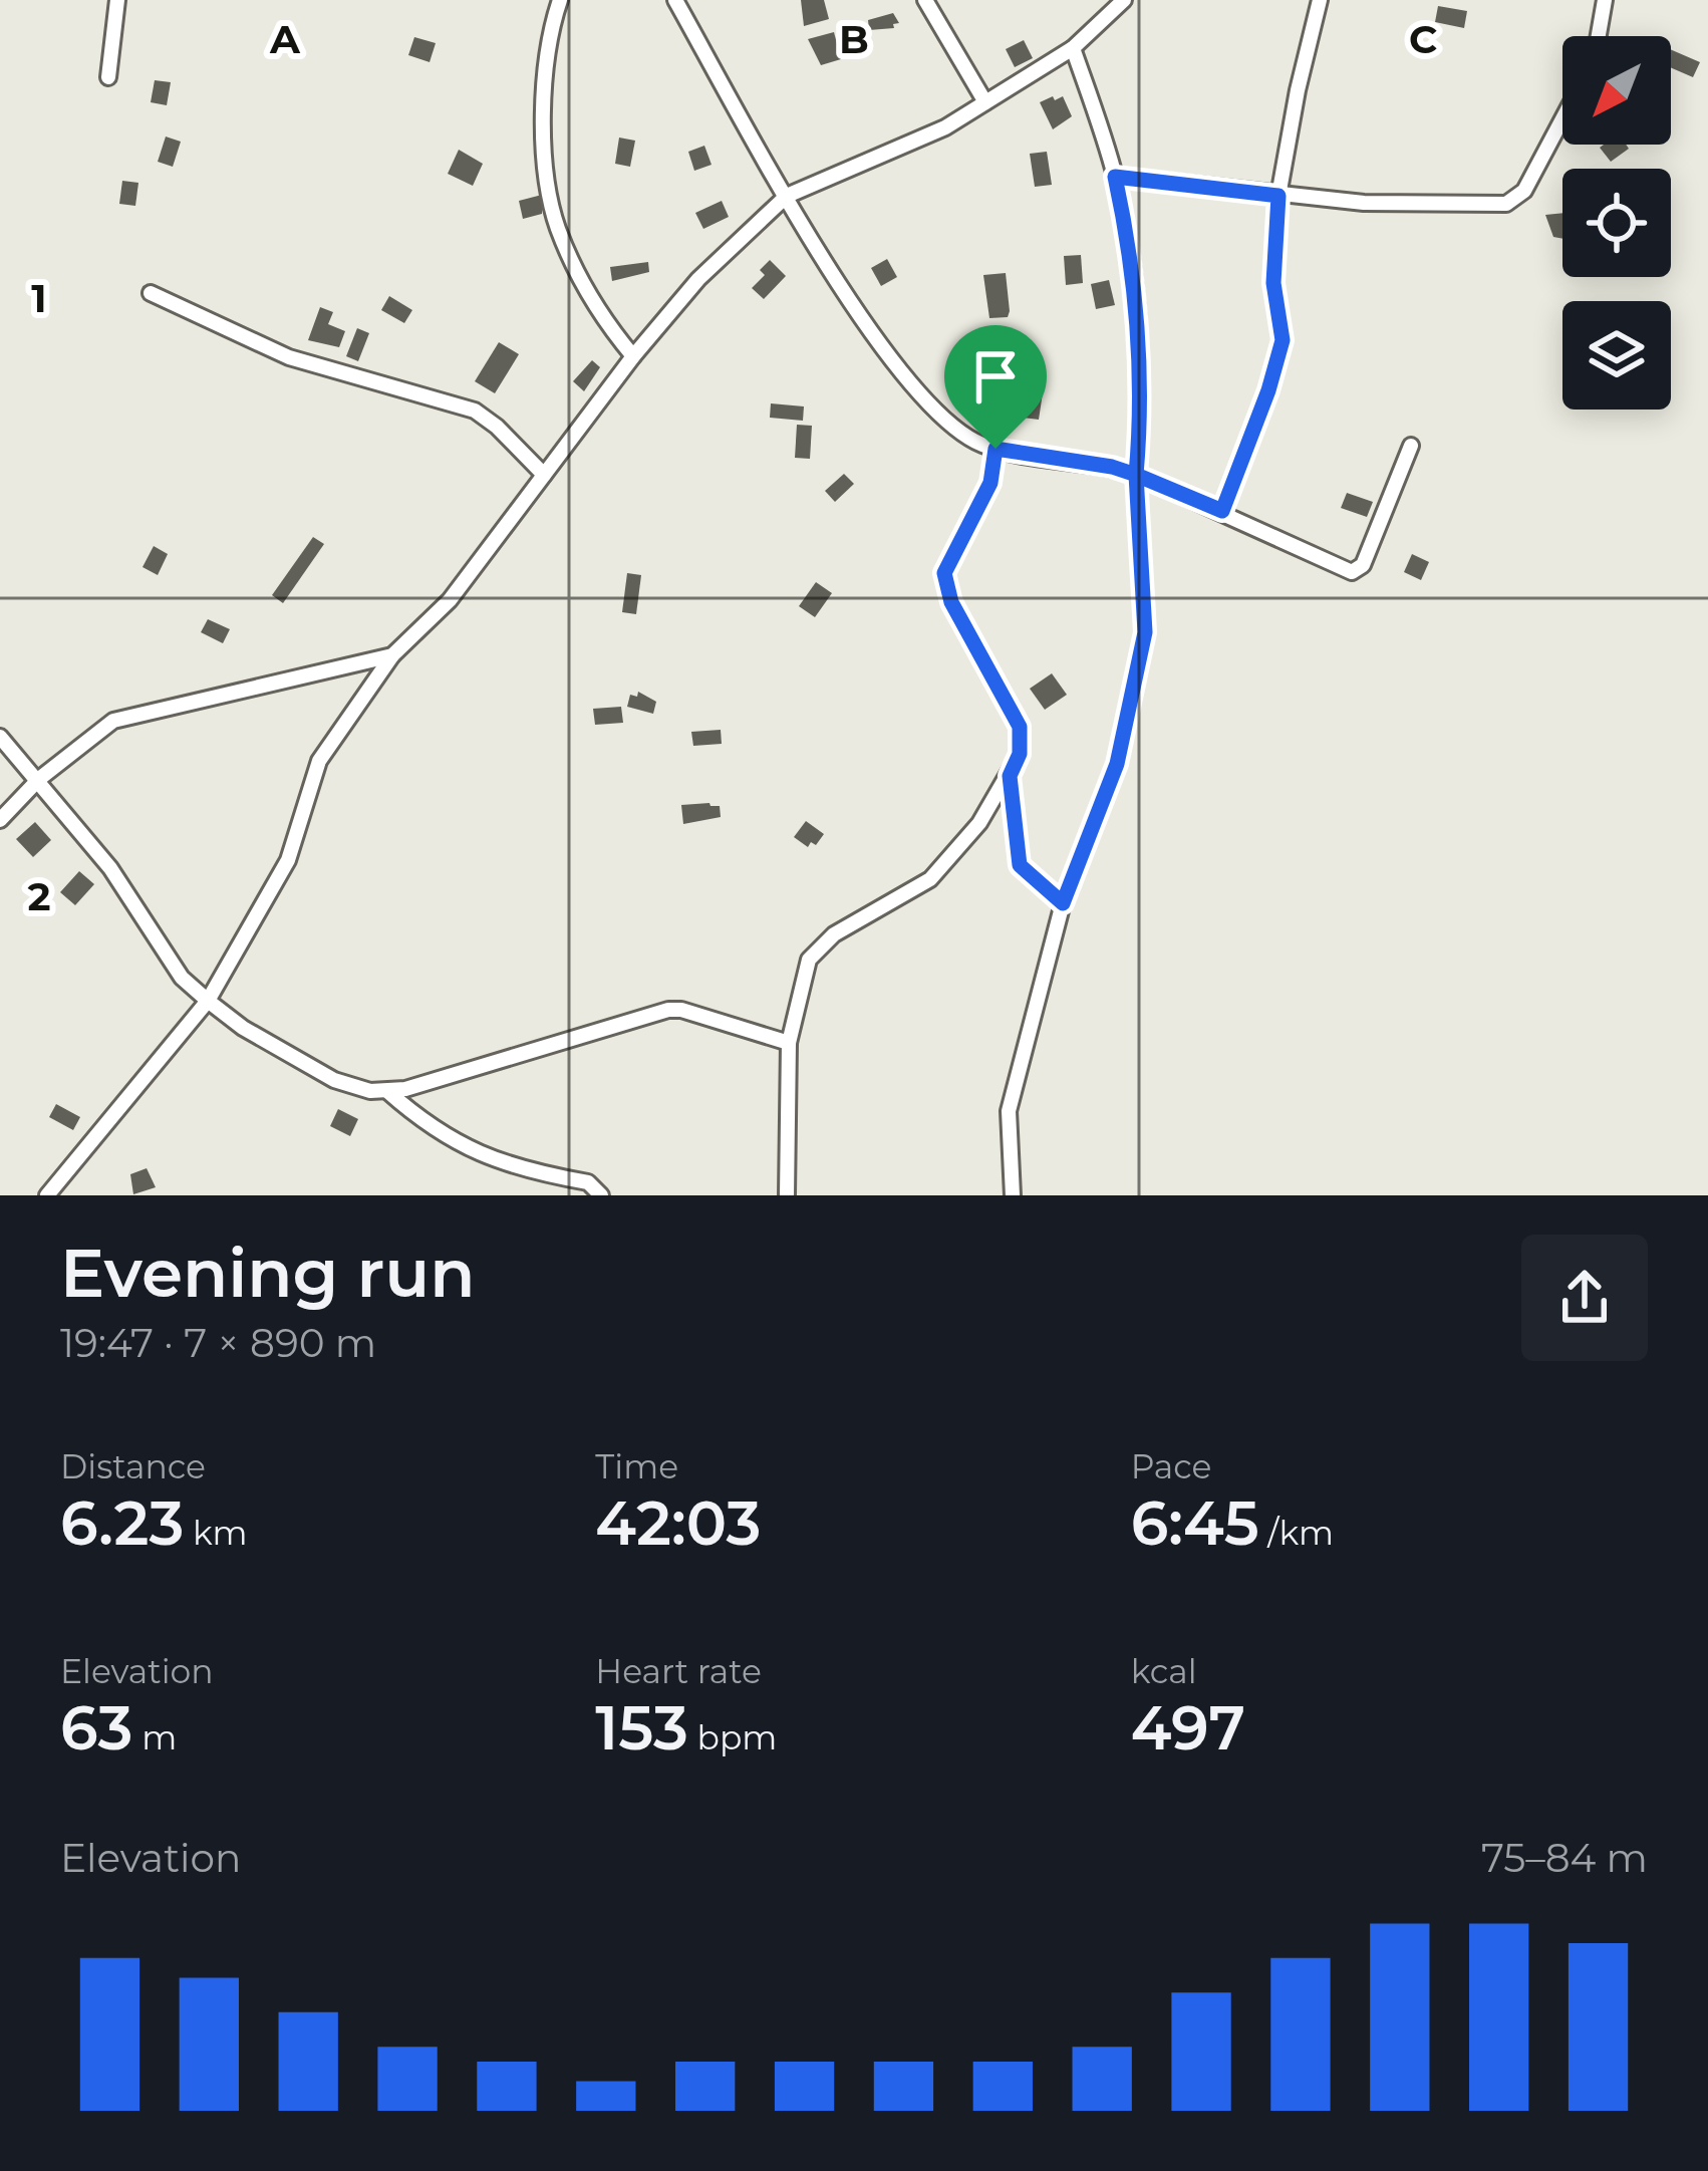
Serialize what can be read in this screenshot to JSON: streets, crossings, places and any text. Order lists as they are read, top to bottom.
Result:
{
  "north": "bottom left",
  "page": {
    "heading": ["Evening run", "19:47 · 7 × 890 m"],
    "stats": [
      ["Distance", "6.23 km"],
      ["Time", "42:03"],
      ["Pace", "6:45 /km"],
      ["Elevation", "63 m"],
      ["Heart rate", "153 bpm"],
      ["kcal", "497"]
    ],
    "chart": ["Elevation", "75–84 m"]
  },
  "grid": {
    "columns": ["A", "B", "C"],
    "rows": ["1", "2"]
  }
}
